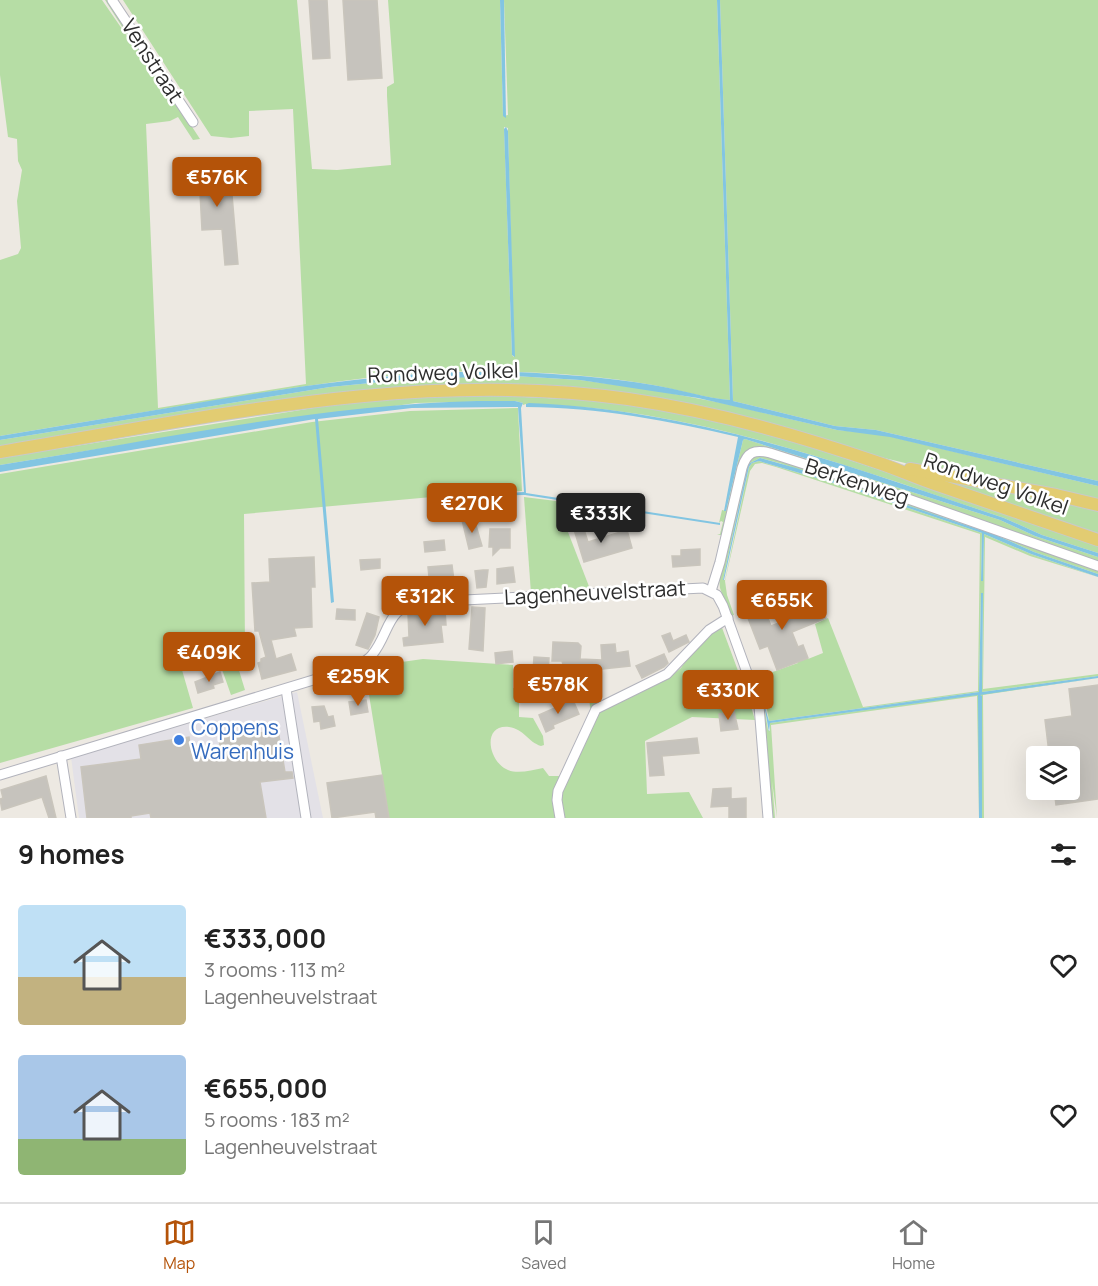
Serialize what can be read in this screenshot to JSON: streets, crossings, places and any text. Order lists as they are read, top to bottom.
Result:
{
  "streets": {
    "main road": ["Rondweg Volkel"],
    "street": ["Venstraat", "Berkenweg", "Lagenheuvelstraat"]
  },
  "crossings": [
    ["Berkenweg", "Lagenheuvelstraat"]
  ],
  "places": ["Coppens Warenhuis"],
  "page": {
    "price": [
      "€576K",
      "€270K",
      "€333K",
      "€312K",
      "€655K",
      "€409K",
      "€259K",
      "€578K",
      "€330K"
    ],
    "heading": "9 homes",
    "list": [
      {
        "name": "€333,000",
        "note": "3 rooms · 113 m² · Lagenheuvelstraat"
      },
      {
        "name": "€655,000",
        "note": "5 rooms · 183 m² · Lagenheuvelstraat"
      }
    ],
    "tabs": ["Map", "Saved", "Home"]
  }
}
